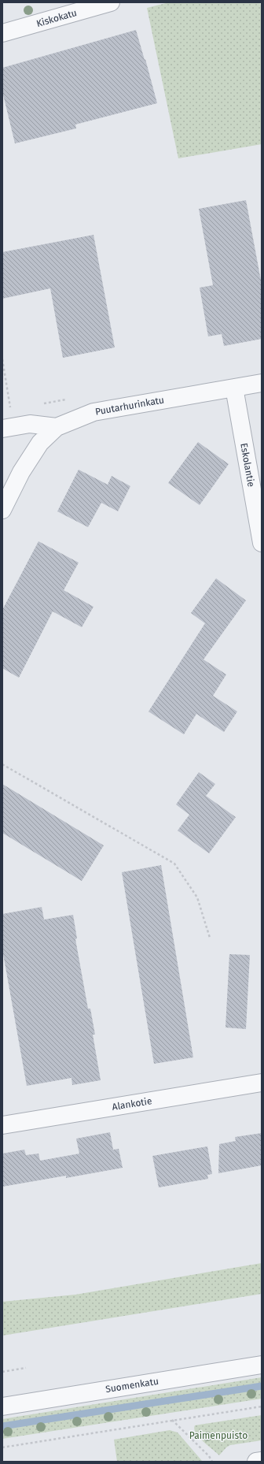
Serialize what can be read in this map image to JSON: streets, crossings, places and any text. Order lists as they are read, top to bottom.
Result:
{
  "streets": {
    "street": [
      "Kiskokatu",
      "Puutarhurinkatu",
      "Eskolantie",
      "Alankotie",
      "Suomenkatu"
    ]
  },
  "crossings": [
    ["Puutarhurinkatu", "Eskolantie"]
  ],
  "parks": ["Paimenpuisto"]
}
